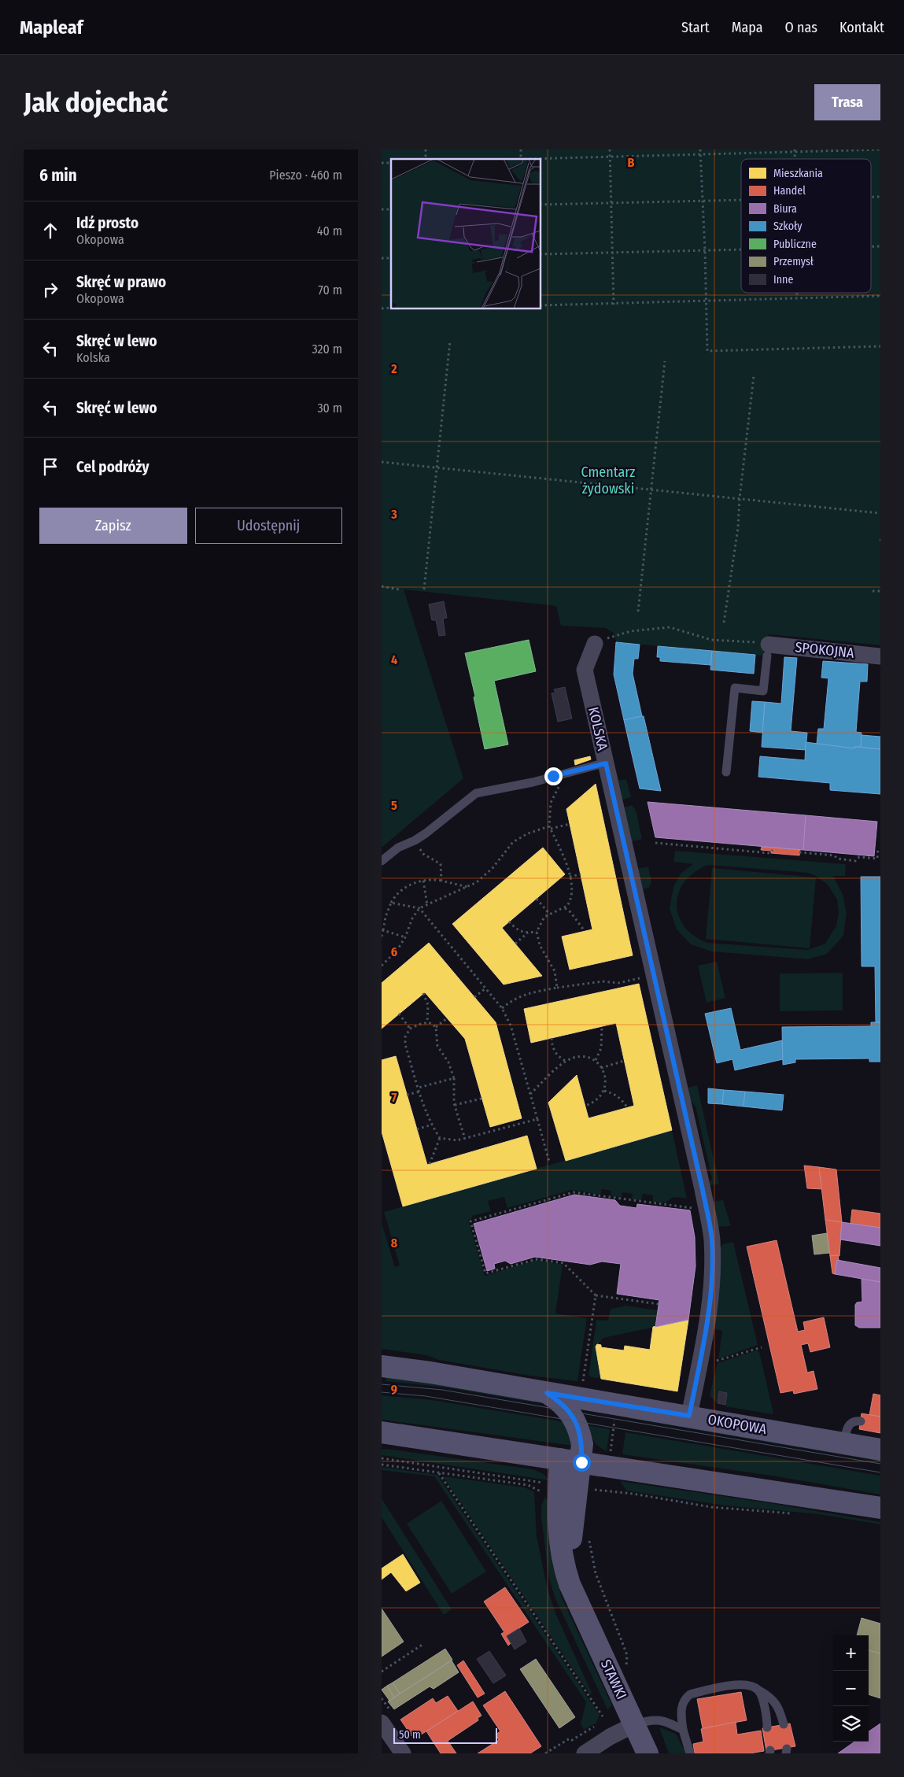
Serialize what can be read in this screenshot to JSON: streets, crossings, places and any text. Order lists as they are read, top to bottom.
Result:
{
  "streets": {
    "main road": ["OKOPOWA", "STAWKI"],
    "street": ["SPOKOJNA", "KOLSKA"]
  },
  "crossings": [
    ["KOLSKA", "OKOPOWA"],
    ["OKOPOWA", "STAWKI"]
  ],
  "parks": ["Cmentarz żydowski"],
  "legend": [
    "Mieszkania",
    "Handel",
    "Biura",
    "Szkoły",
    "Publiczne",
    "Przemysł",
    "Inne"
  ],
  "scale_bar": "50 m",
  "page": {
    "header": "Mapleaf",
    "nav": [
      "Start",
      "Mapa",
      "O nas",
      "Kontakt"
    ],
    "buttons": [
      "Trasa",
      ["Zapisz", "Udostępnij"]
    ],
    "title": "Jak dojechać",
    "heading": ["6 min", "Pieszo · 460 m"],
    "list": [
      ["Idź prosto", "Okopowa", "40 m"],
      ["Skręć w prawo", "Okopowa", "70 m"],
      ["Skręć w lewo", "Kolska", "320 m"],
      ["Skręć w lewo", "30 m"],
      "Cel podróży"
    ],
    "map_buttons": ["+", "−"],
    "scale": "50 m"
  },
  "grid": {
    "columns": ["B"],
    "rows": [
      "2",
      "3",
      "4",
      "5",
      "6",
      "7",
      "8",
      "9"
    ]
  }
}
